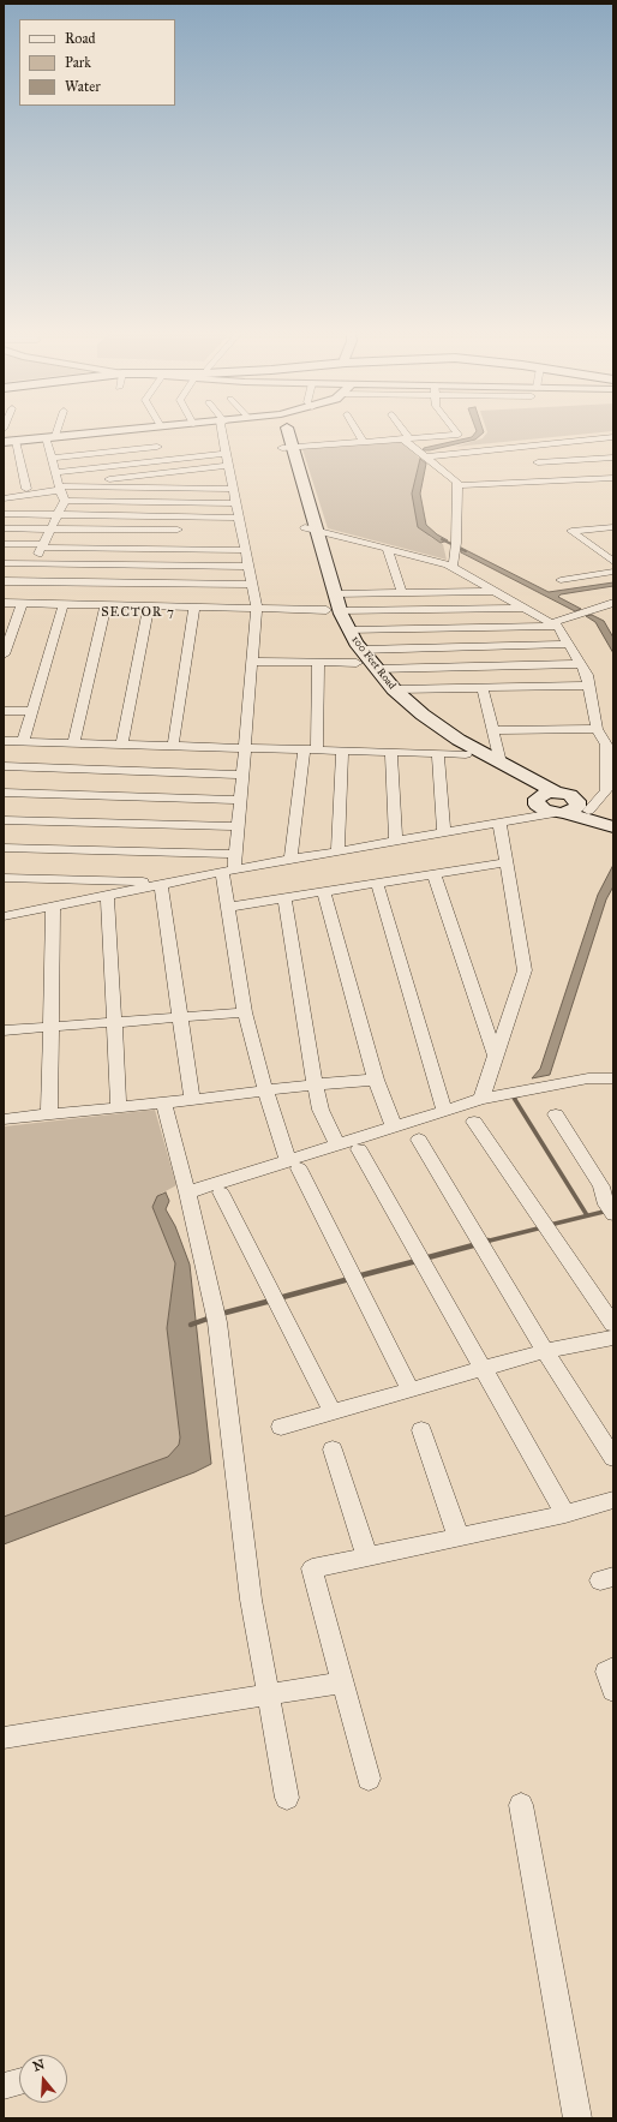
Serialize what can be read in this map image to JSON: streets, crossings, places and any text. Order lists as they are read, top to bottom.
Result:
{
  "streets": {
    "main road": ["100 Feet Road"]
  },
  "districts": ["SECTOR 7"],
  "legend": ["Road", "Park", "Water"],
  "north": "top"
}
